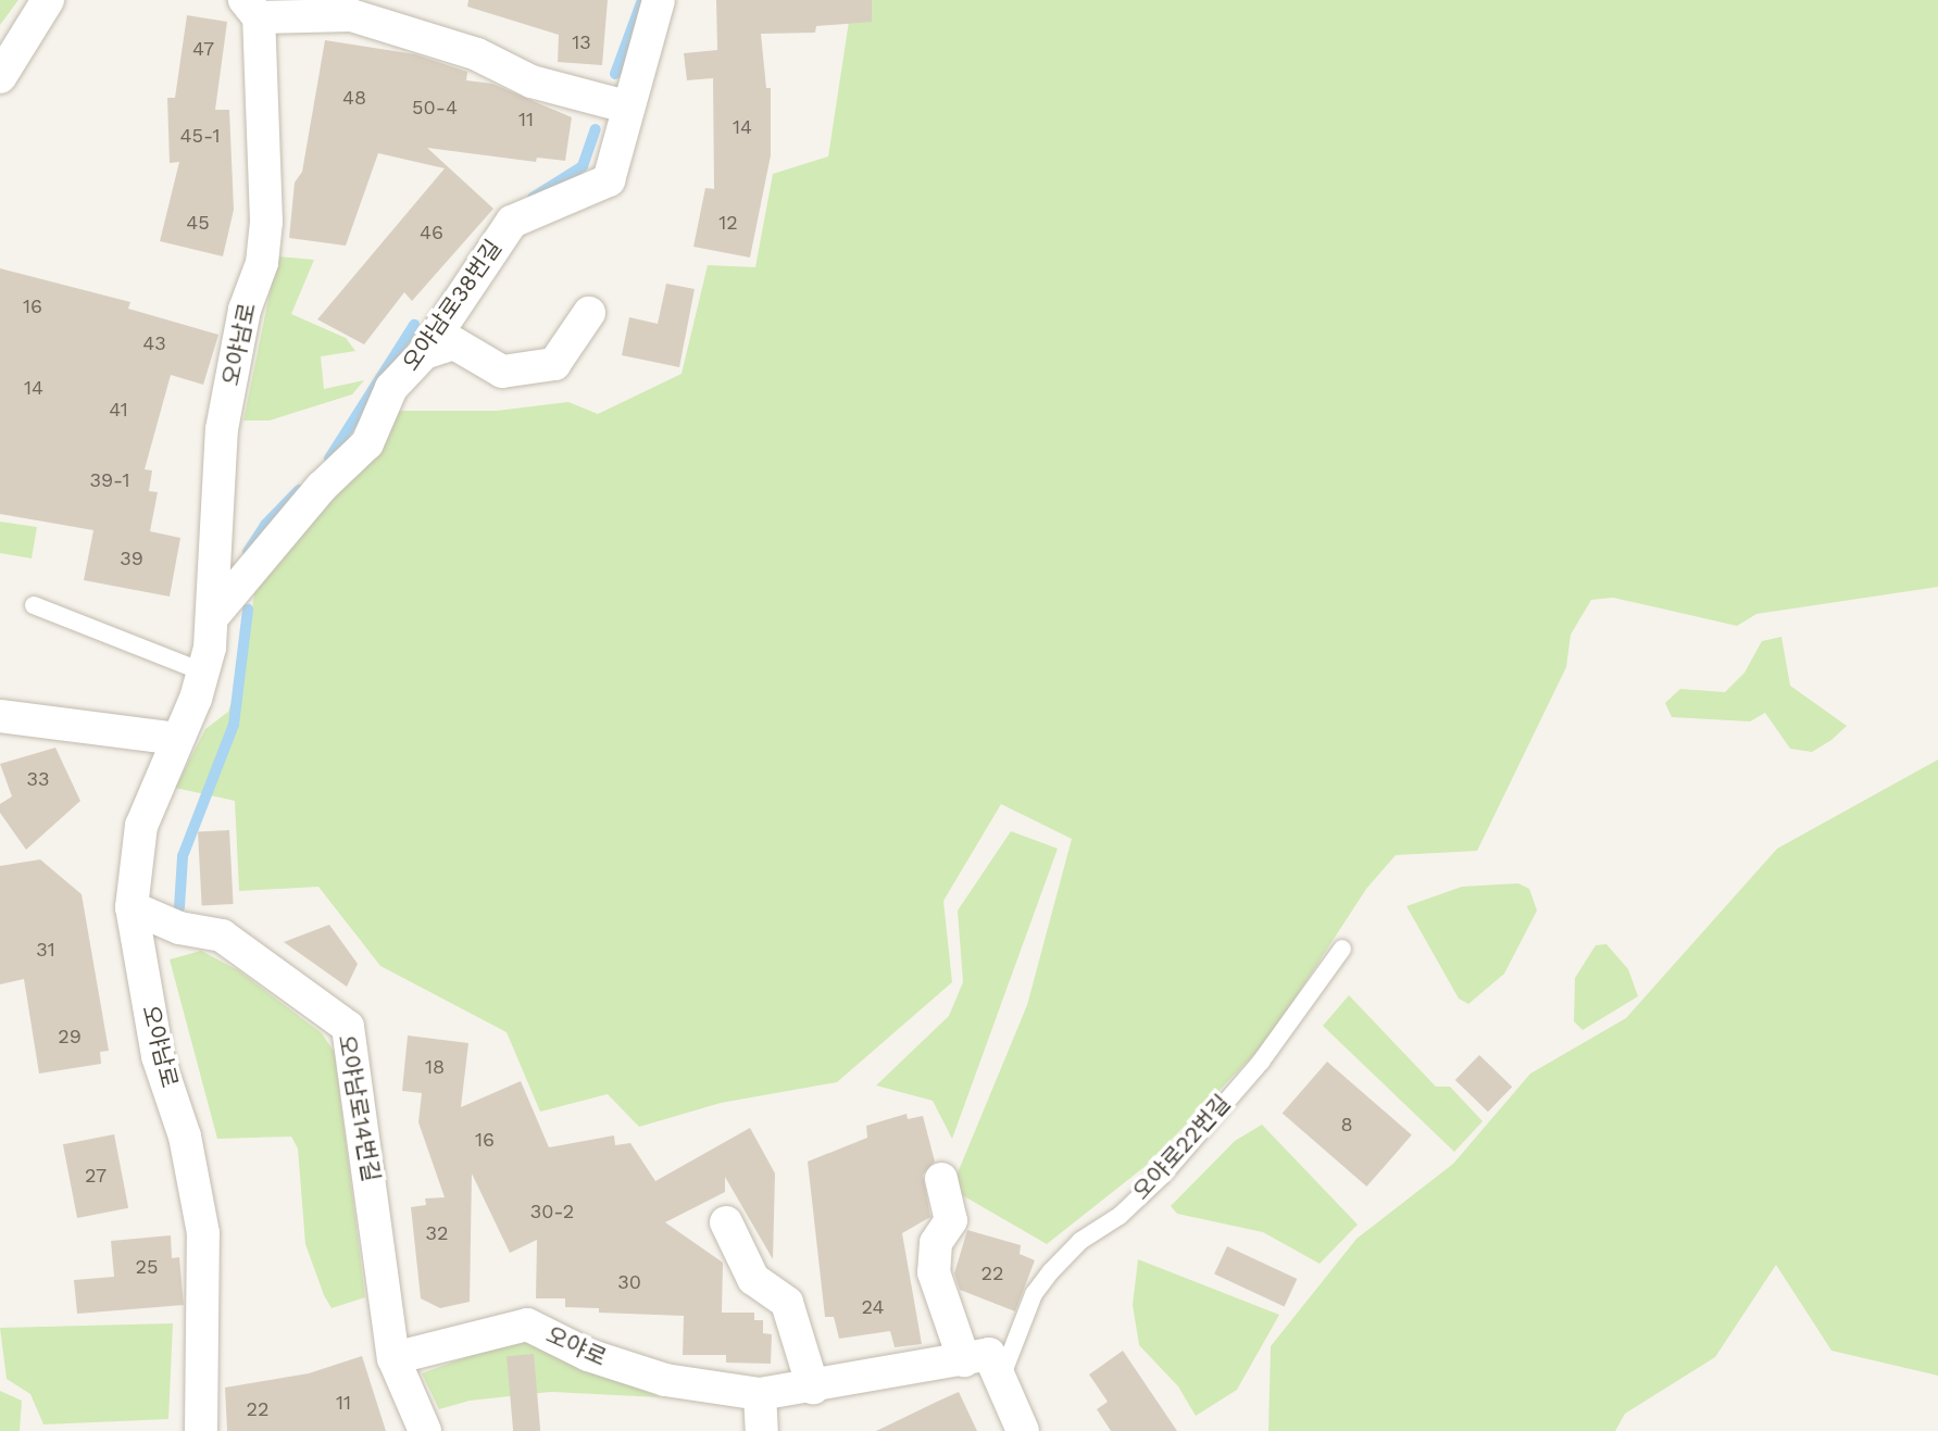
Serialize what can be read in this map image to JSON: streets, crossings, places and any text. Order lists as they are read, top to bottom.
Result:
{
  "streets": {
    "street": [
      "오야남로38번길",
      "오야남로",
      "오야남로14번길",
      "오야로"
    ],
    "lane": ["오야로22번길"]
  },
  "crossings": [
    ["오야남로38번길", "오야남로"],
    ["오야남로", "오야남로14번길"],
    ["오야남로14번길", "오야로"],
    ["오야로22번길", "오야로"]
  ],
  "house_numbers": [
    "13",
    "47",
    "48",
    "50-4",
    "11",
    "14",
    "45-1",
    "45",
    "12",
    "46",
    "16",
    "43",
    "14",
    "41",
    "39-1",
    "39",
    "33",
    "31",
    "29",
    "18",
    "8",
    "16",
    "27",
    "30-2",
    "32",
    "25",
    "22",
    "30",
    "24",
    "11",
    "22"
  ]
}
